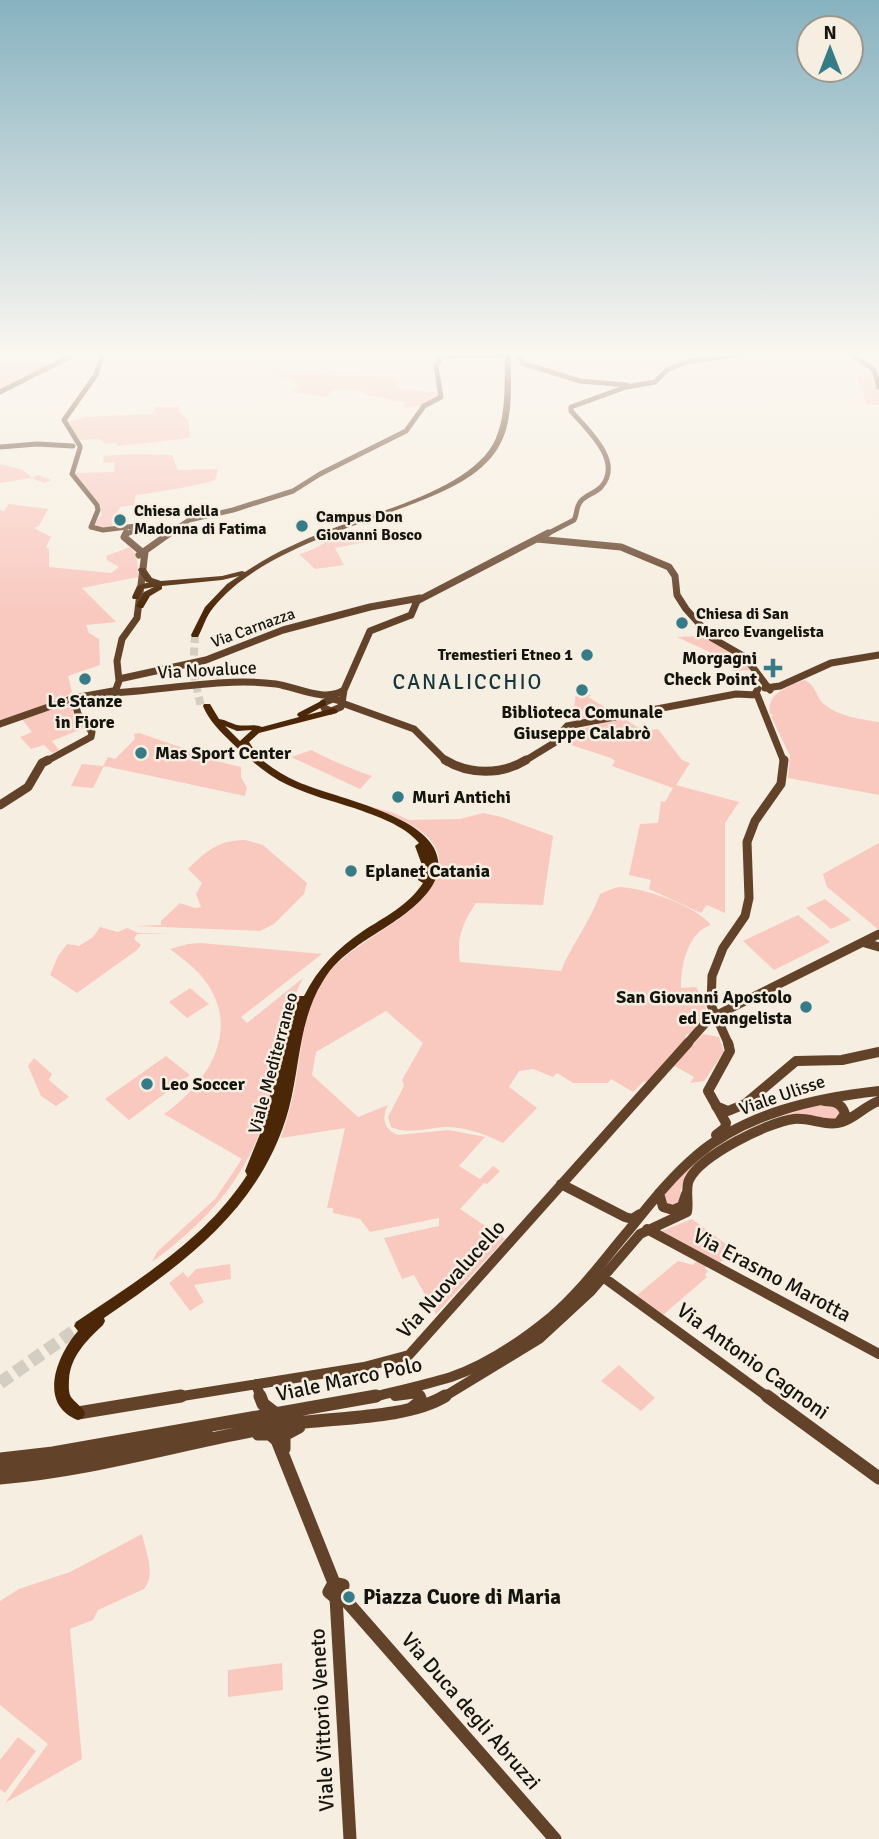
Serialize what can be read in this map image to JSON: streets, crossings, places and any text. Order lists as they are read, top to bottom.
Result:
{
  "streets": {
    "highway": ["Viale Mediterraneo"],
    "main road": [
      "Via Carnazza",
      "Via Novaluce",
      "Viale Ulisse",
      "Via Erasmo Marotta",
      "Via Nuovalucello",
      "Via Antonio Cagnoni",
      "Viale Marco Polo",
      "Via Duca degli Abruzzi",
      "Viale Vittorio Veneto"
    ]
  },
  "crossings": [
    ["Viale Ulisse", "Via Erasmo Marotta"],
    ["Viale Ulisse", "Viale Marco Polo"],
    ["Via Erasmo Marotta", "Viale Marco Polo"],
    ["Via Antonio Cagnoni", "Viale Marco Polo"],
    ["Via Duca degli Abruzzi", "Viale Vittorio Veneto"]
  ],
  "districts": ["CANALICCHIO"],
  "places": {
    "other": [
      "Chiesa della Madonna di Fatima",
      "Campus Don Giovanni Bosco",
      "Chiesa di San Marco Evangelista",
      "Tremestieri Etneo 1",
      "Le Stanze in Fiore",
      "Biblioteca Comunale Giuseppe Calabrò",
      "Mas Sport Center",
      "Muri Antichi",
      "Eplanet Catania",
      "San Giovanni Apostolo ed Evangelista",
      "Leo Soccer",
      "Piazza Cuore di Maria"
    ],
    "health": ["Morgagni Check Point"]
  },
  "north": "top"
}
